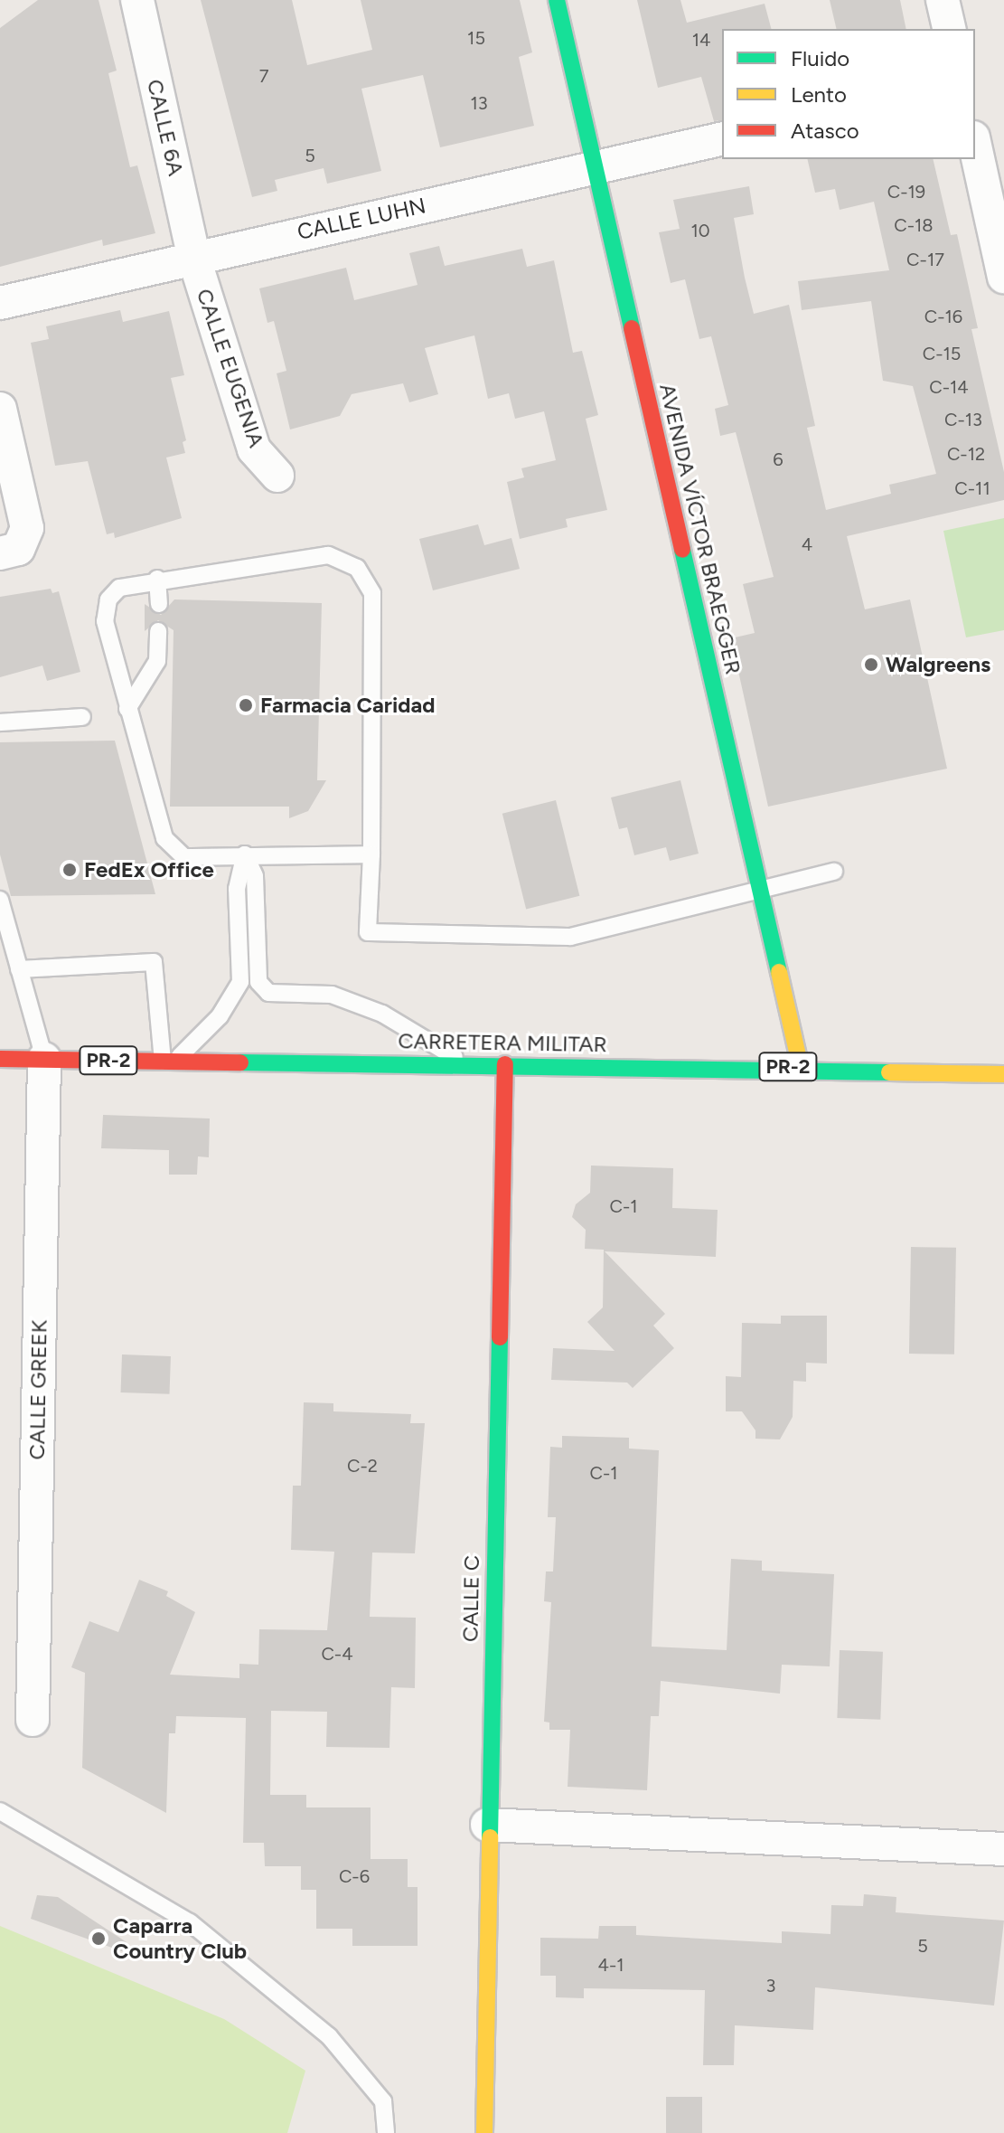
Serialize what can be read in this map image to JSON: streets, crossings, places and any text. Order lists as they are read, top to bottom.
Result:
{
  "streets": {
    "street": [
      "CALLE 6A",
      "CALLE LUHN",
      "CALLE EUGENIA",
      "AVENIDA VÍCTOR BRAEGGER",
      "CARRETERA MILITAR",
      "PR-2",
      "CALLE GREEK",
      "CALLE C"
    ]
  },
  "crossings": [
    ["CALLE 6A", "CALLE LUHN"],
    ["CALLE 6A", "CALLE EUGENIA"],
    ["CALLE LUHN", "CALLE EUGENIA"],
    ["CALLE LUHN", "AVENIDA VÍCTOR BRAEGGER"],
    ["AVENIDA VÍCTOR BRAEGGER", "CARRETERA MILITAR"],
    ["CARRETERA MILITAR", "CALLE GREEK"],
    ["CARRETERA MILITAR", "CALLE C"]
  ],
  "places": [
    "Walgreens",
    "Farmacia Caridad",
    "FedEx Office",
    "Caparra Country Club"
  ],
  "house_numbers": [
    "15",
    "14",
    "7",
    "13",
    "5",
    "C-19",
    "C-18",
    "10",
    "C-17",
    "C-16",
    "C-15",
    "C-14",
    "C-13",
    "C-12",
    "6",
    "C-11",
    "4",
    "C-1",
    "C-2",
    "C-1",
    "C-4",
    "C-6",
    "5",
    "4-1",
    "3"
  ],
  "legend": ["Fluido", "Lento", "Atasco"]
}
